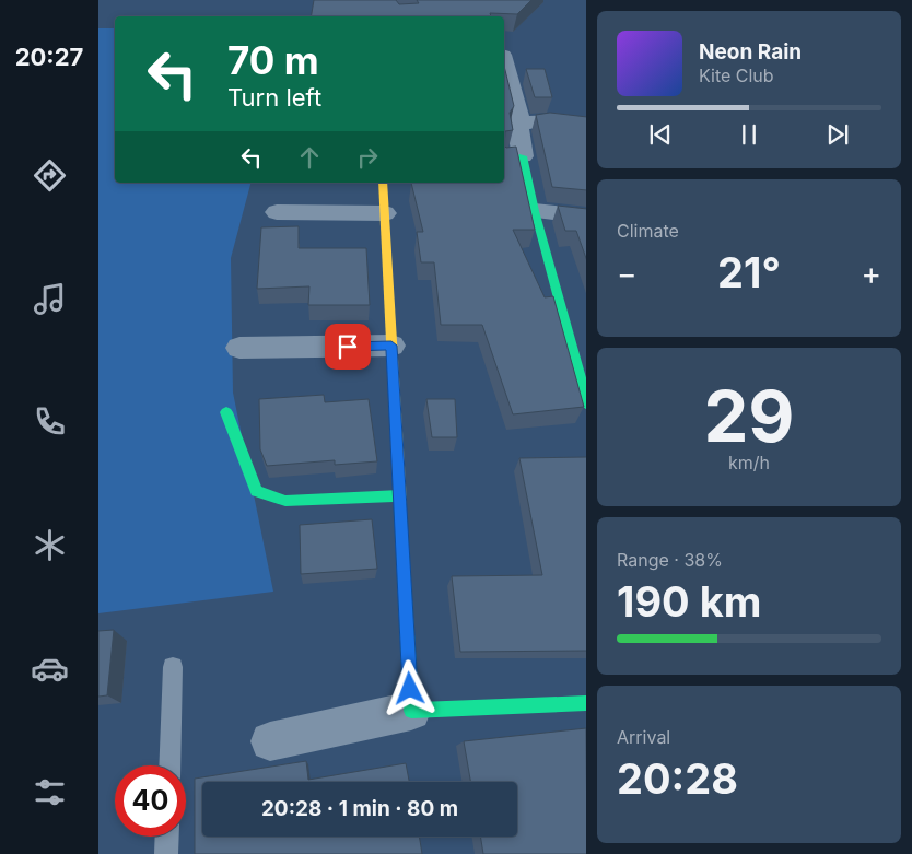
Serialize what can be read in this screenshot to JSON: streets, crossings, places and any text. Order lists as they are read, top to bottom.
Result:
{
  "page": {
    "tabs": "20:27",
    "turn": ["70 m", "Turn left"],
    "song": ["Neon Rain", "Kite Club"],
    "tile": [
      "Climate",
      ["29", "km/h"],
      ["Range · 38%", "190 km"],
      ["Arrival", "20:28"]
    ],
    "heat": ["−", "21°", "+"],
    "limit": "40",
    "trip": "20:28 · 1 min · 80 m"
  }
}
